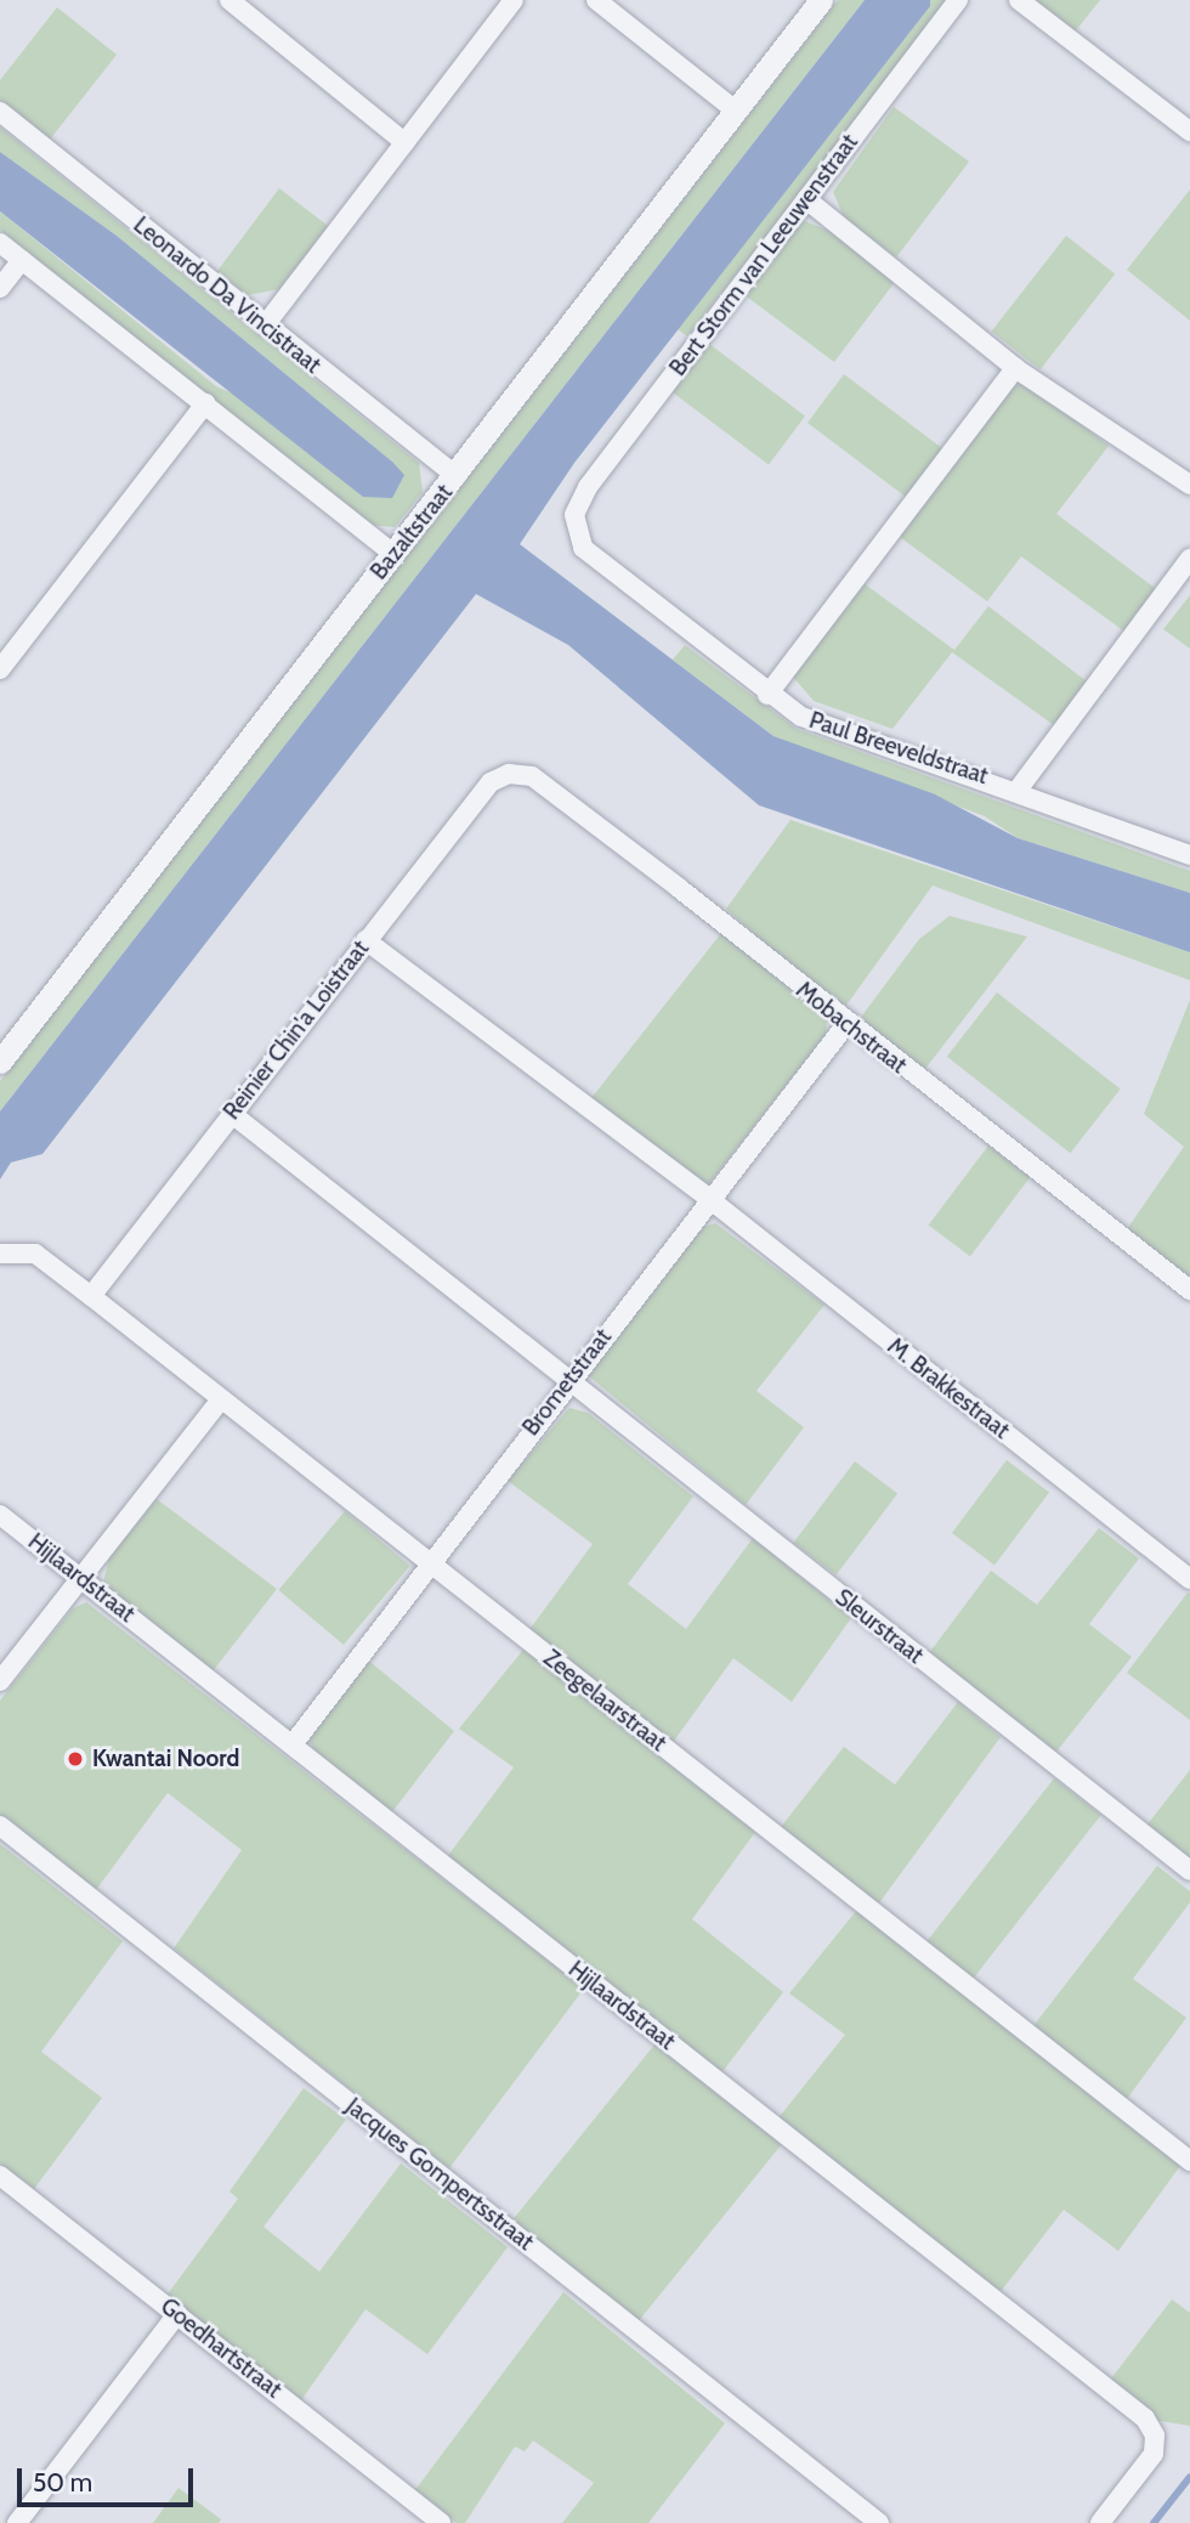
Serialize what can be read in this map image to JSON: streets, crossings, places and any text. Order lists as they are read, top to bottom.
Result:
{
  "streets": {
    "street": [
      "Bert Storm van Leeuwenstraat",
      "Leonardo Da Vincistraat",
      "Bazaltstraat",
      "Paul Breeveldstraat",
      "Mobachstraat",
      "Reinier Chin'a Loistraat",
      "Brometstraat",
      "M. Brakkestraat",
      "Hijlaardstraat",
      "Sleurstraat",
      "Zeegelaarstraat",
      "Jacques Gompertsstraat",
      "Goedhartstraat"
    ]
  },
  "crossings": [
    ["Bert Storm van Leeuwenstraat", "Paul Breeveldstraat"],
    ["Leonardo Da Vincistraat", "Bazaltstraat"],
    ["Mobachstraat", "Reinier Chin'a Loistraat"],
    ["Mobachstraat", "Brometstraat"],
    ["Reinier Chin'a Loistraat", "M. Brakkestraat"],
    ["Reinier Chin'a Loistraat", "Sleurstraat"],
    ["Reinier Chin'a Loistraat", "Zeegelaarstraat"],
    ["Brometstraat", "M. Brakkestraat"],
    ["Brometstraat", "Hijlaardstraat"],
    ["Brometstraat", "Sleurstraat"],
    ["Brometstraat", "Zeegelaarstraat"]
  ],
  "places": ["Kwantai Noord"],
  "scale_bar": "50 m"
}
